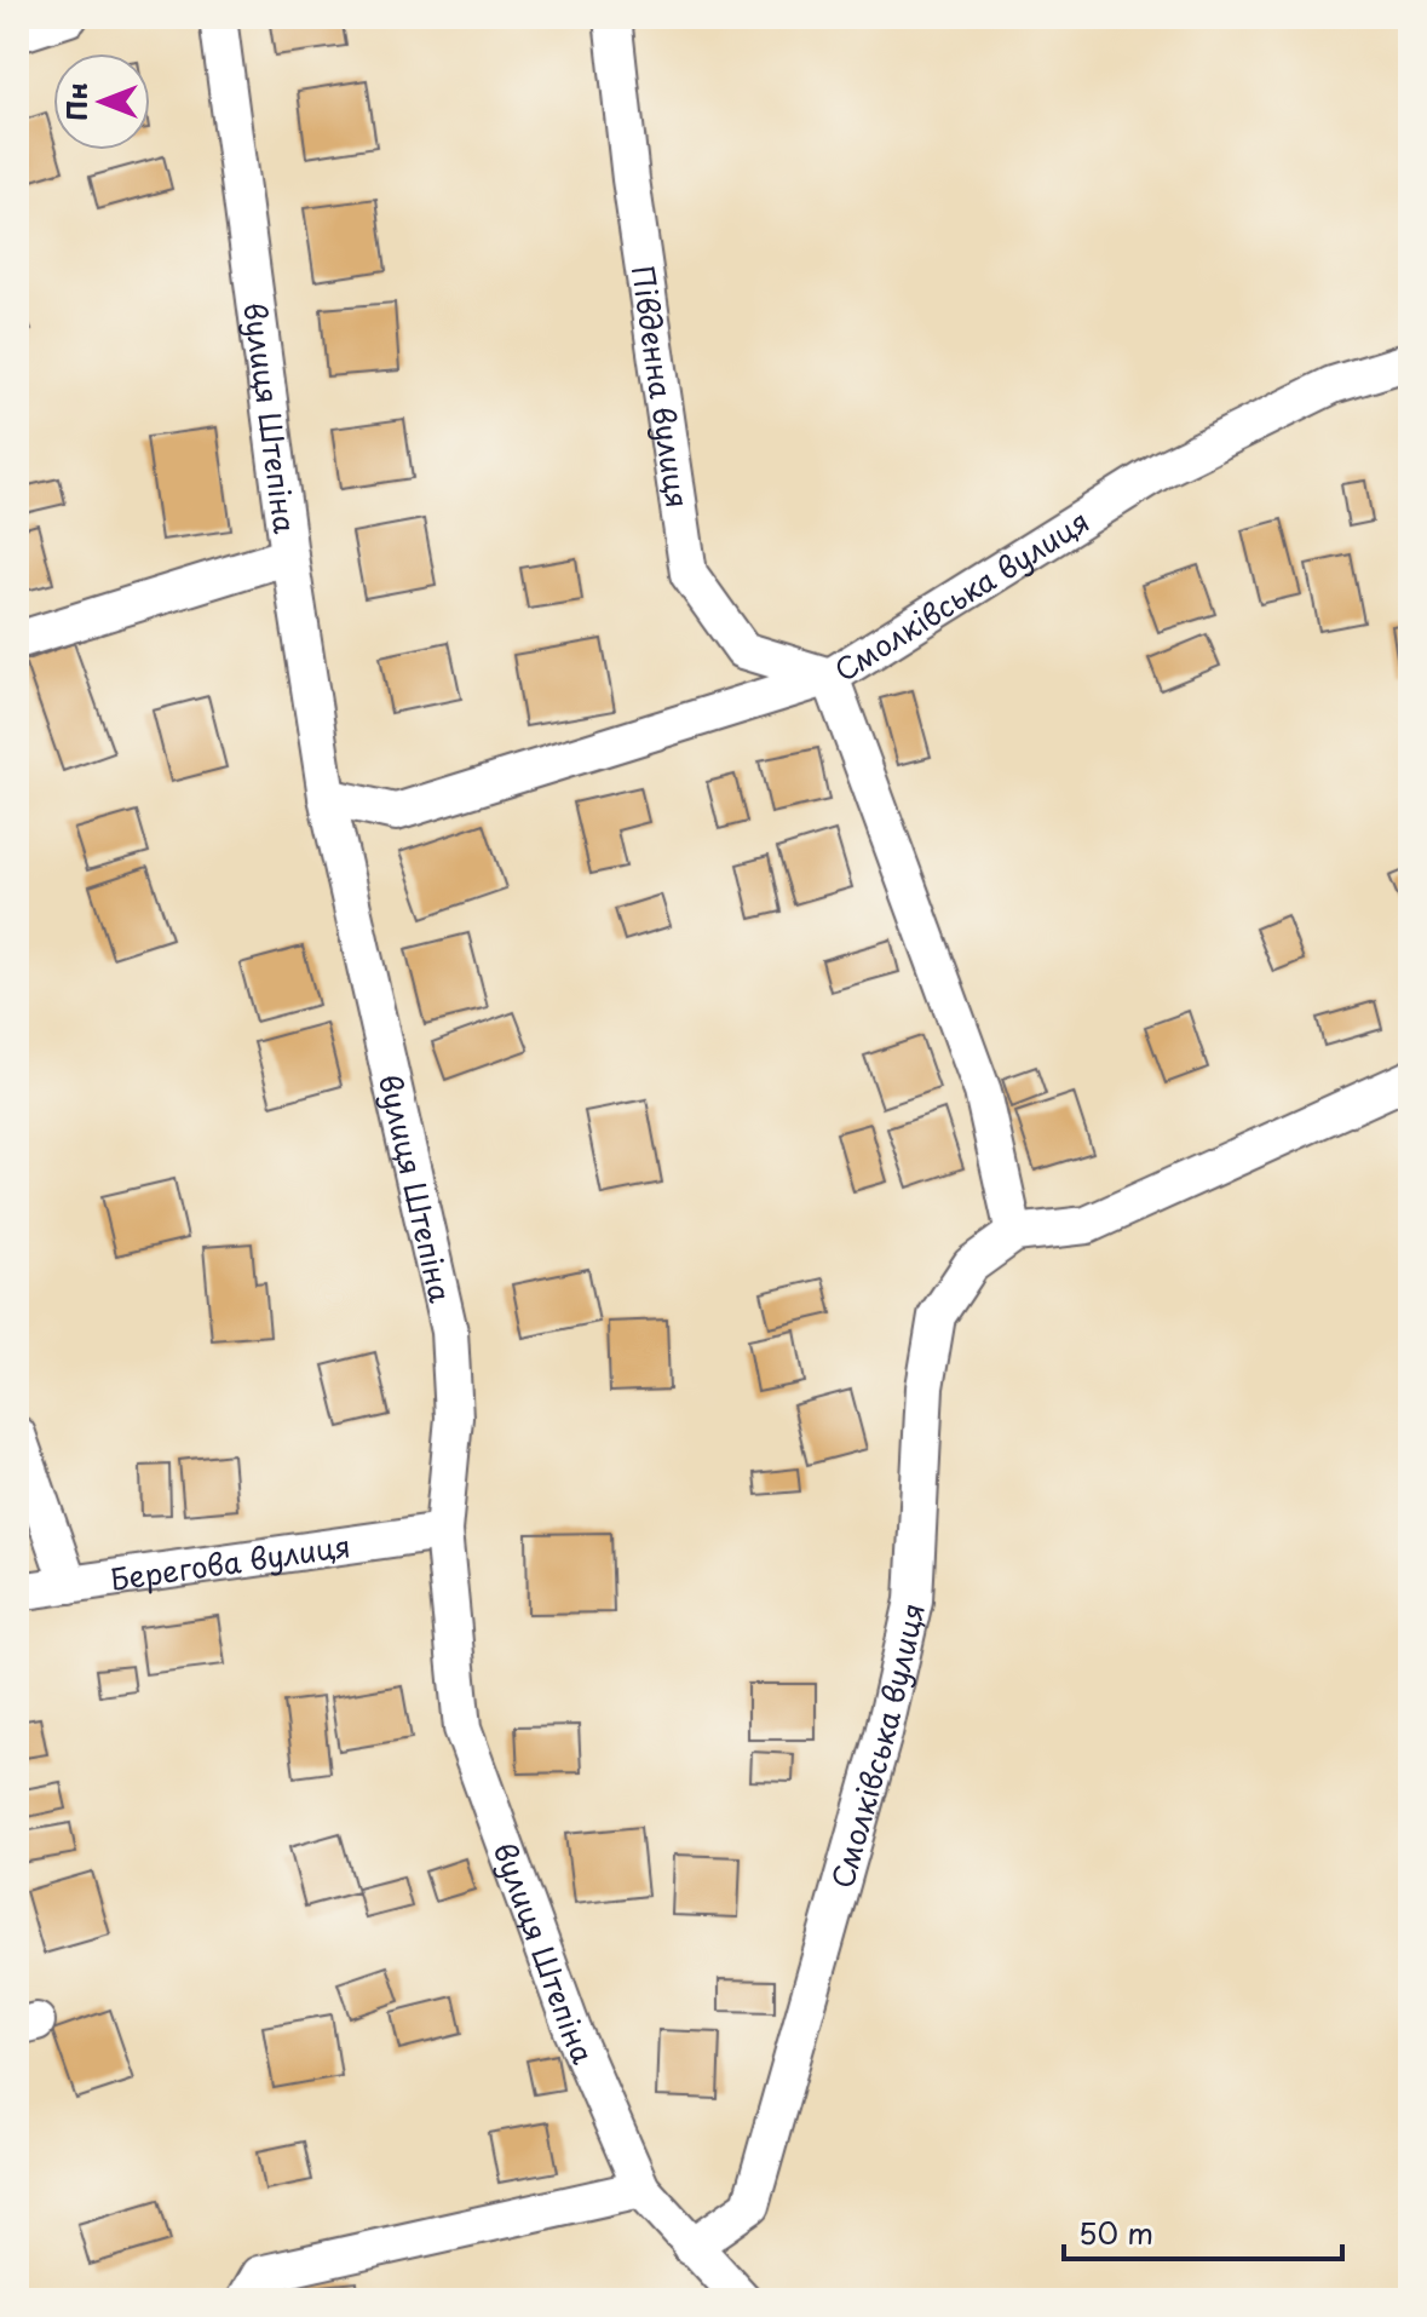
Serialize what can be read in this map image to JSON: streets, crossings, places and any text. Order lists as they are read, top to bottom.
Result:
{
  "streets": {
    "street": [
      "Південна вулиця",
      "вулиця Штепіна",
      "Смолківська вулиця",
      "Берегова вулиця"
    ]
  },
  "crossings": [
    ["Південна вулиця", "Смолківська вулиця"],
    ["вулиця Штепіна", "Смолківська вулиця"],
    ["вулиця Штепіна", "Берегова вулиця"]
  ],
  "scale_bar": "50 m",
  "north": "left"
}
